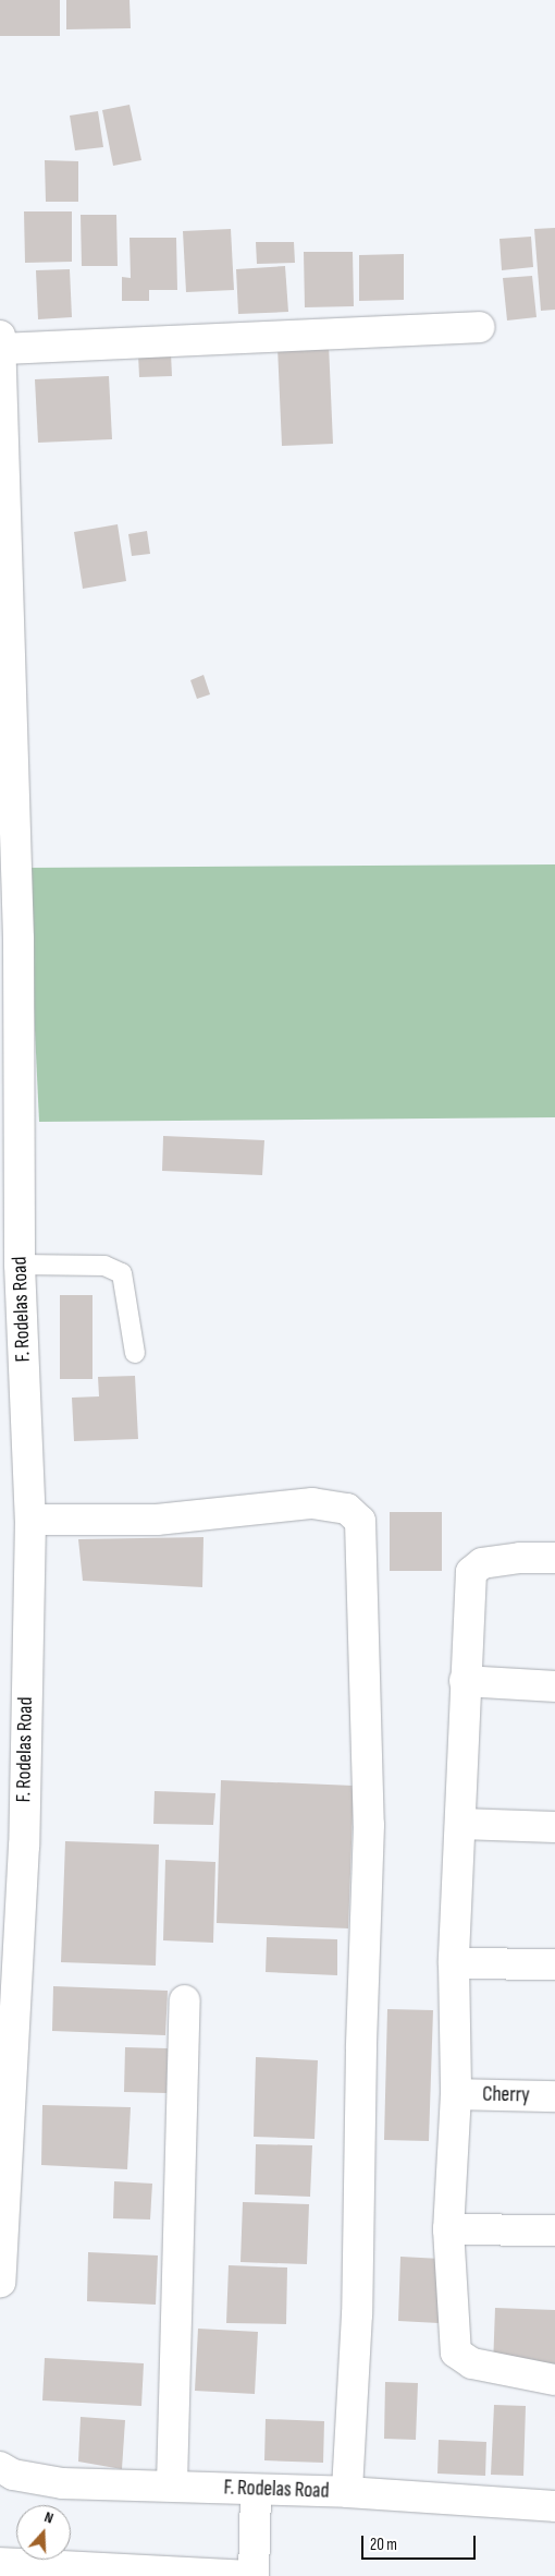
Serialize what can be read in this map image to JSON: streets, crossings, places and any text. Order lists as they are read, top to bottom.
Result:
{
  "streets": {
    "street": ["F. Rodelas Road", "Cherry"]
  },
  "scale_bar": "20 m",
  "north": "top"
}
